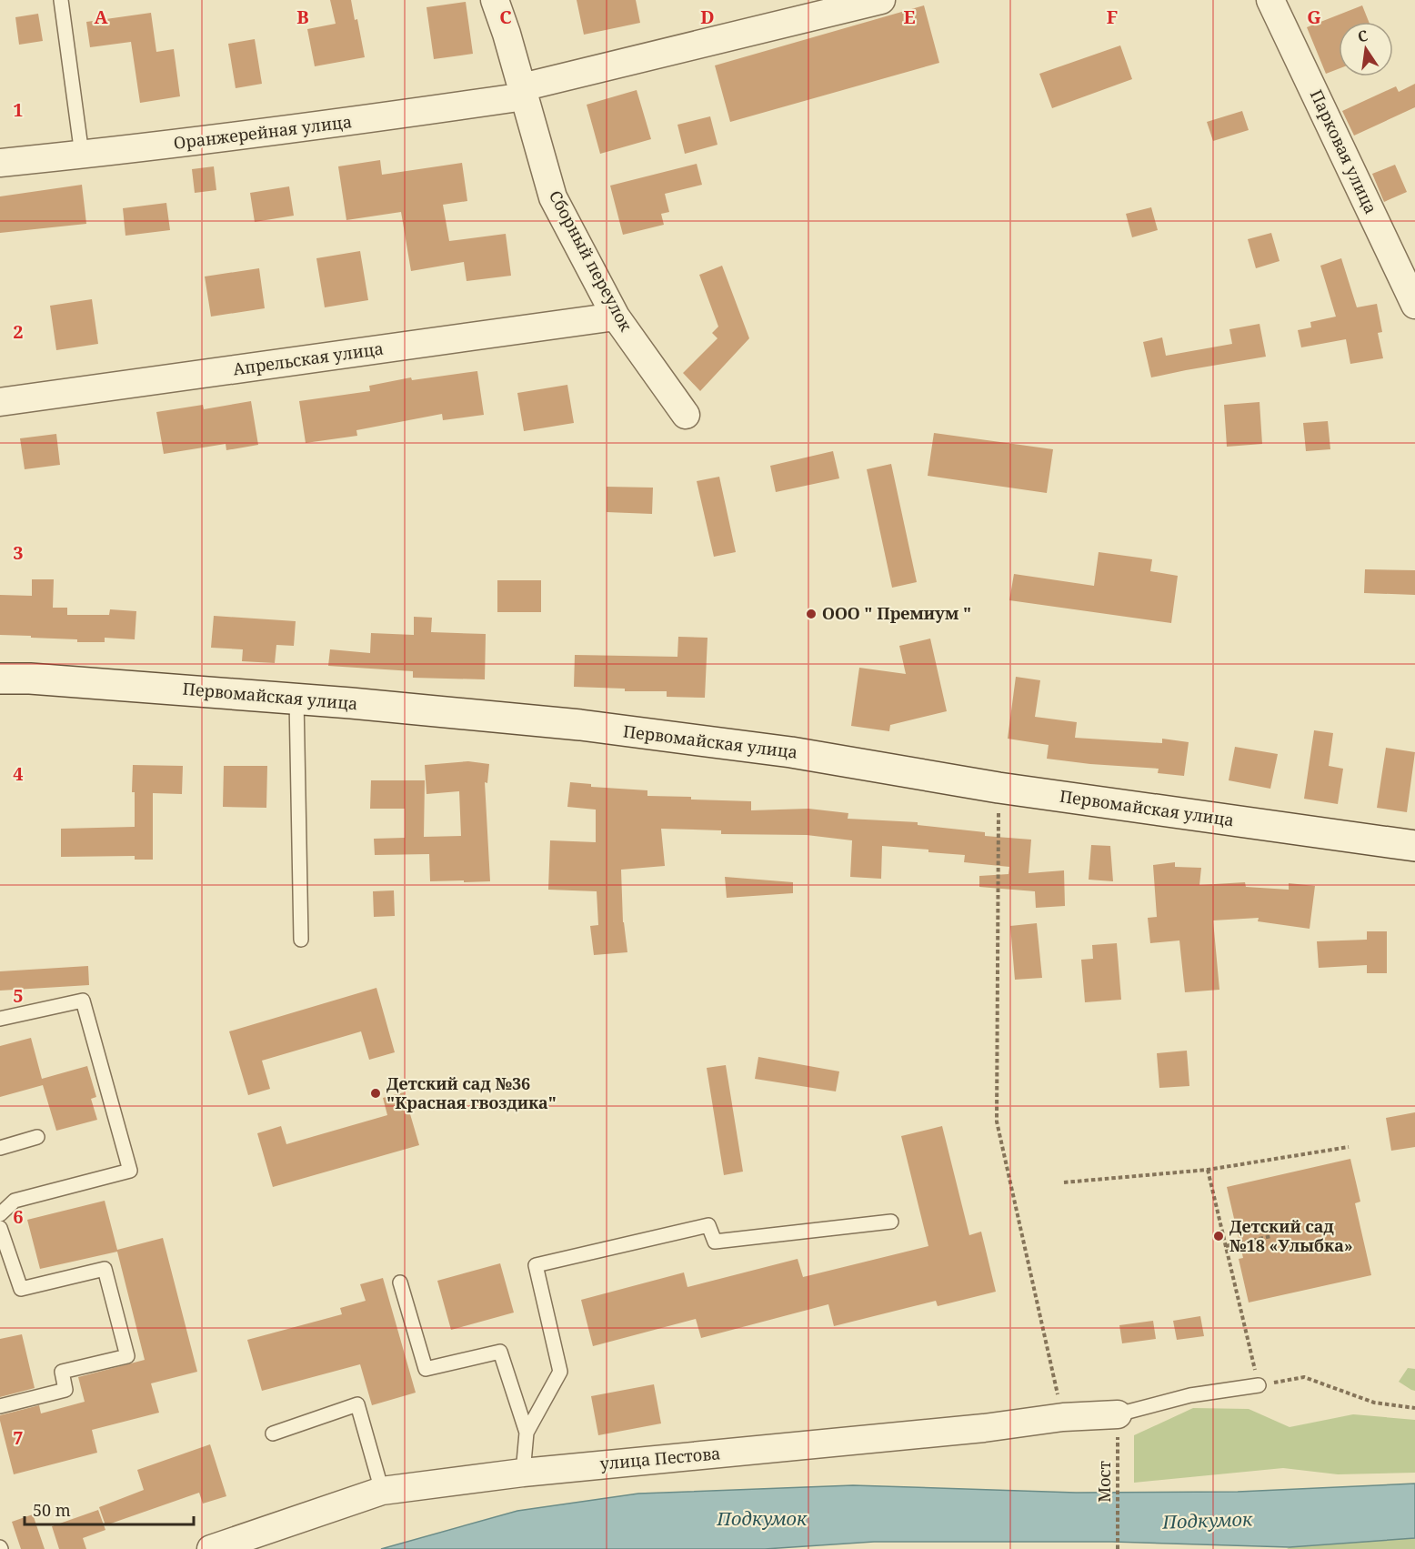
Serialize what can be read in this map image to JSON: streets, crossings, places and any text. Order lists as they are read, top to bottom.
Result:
{
  "streets": {
    "street": [
      "Оранжерейная улица",
      "Парковая улица",
      "Сборный переулок",
      "Апрельская улица",
      "Первомайская улица",
      "улица Пестова"
    ],
    "path": ["Мост"]
  },
  "crossings": [
    ["Оранжерейная улица", "Сборный переулок"],
    ["Сборный переулок", "Апрельская улица"],
    ["улица Пестова", "Мост"]
  ],
  "water": ["Подкумок"],
  "places": ["ООО \" Премиум \"", "Детский сад №36 \"Красная гвоздика\"", "Детский сад №18 «Улыбка»"],
  "scale_bar": "50 m",
  "north": "top",
  "grid": {
    "columns": [
      "A",
      "B",
      "C",
      "D",
      "E",
      "F",
      "G"
    ],
    "rows": [
      "1",
      "2",
      "3",
      "4",
      "5",
      "6",
      "7"
    ]
  }
}
